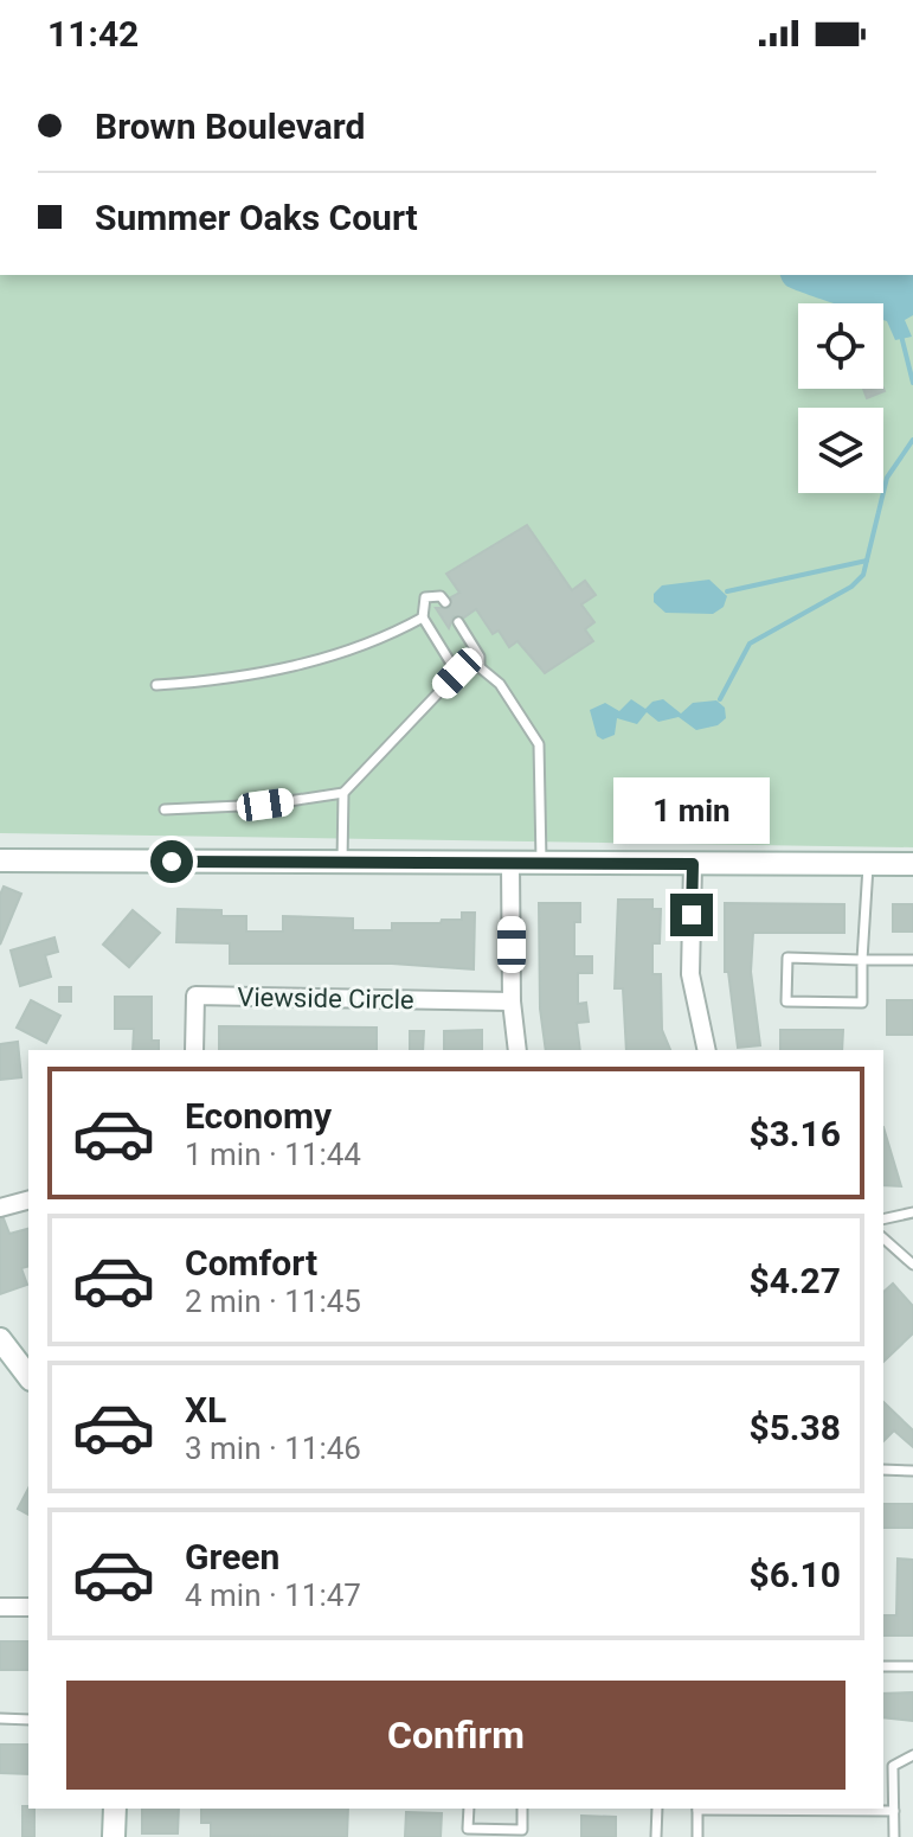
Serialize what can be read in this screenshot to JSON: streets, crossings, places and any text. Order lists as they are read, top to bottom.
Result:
{
  "streets": {
    "street": ["Viewside Circle"]
  },
  "page": {
    "status": "11:42",
    "banner": ["Brown Boulevard", "Summer Oaks Court"],
    "bubble": "1 min",
    "list": [
      {
        "name": "Economy",
        "note": "1 min · 11:44",
        "value": "$3.16"
      },
      {
        "name": "Comfort",
        "note": "2 min · 11:45",
        "value": "$4.27"
      },
      {
        "name": "XL",
        "note": "3 min · 11:46",
        "value": "$5.38"
      },
      {
        "name": "Green",
        "note": "4 min · 11:47",
        "value": "$6.10"
      }
    ],
    "buttons": "Confirm"
  }
}
